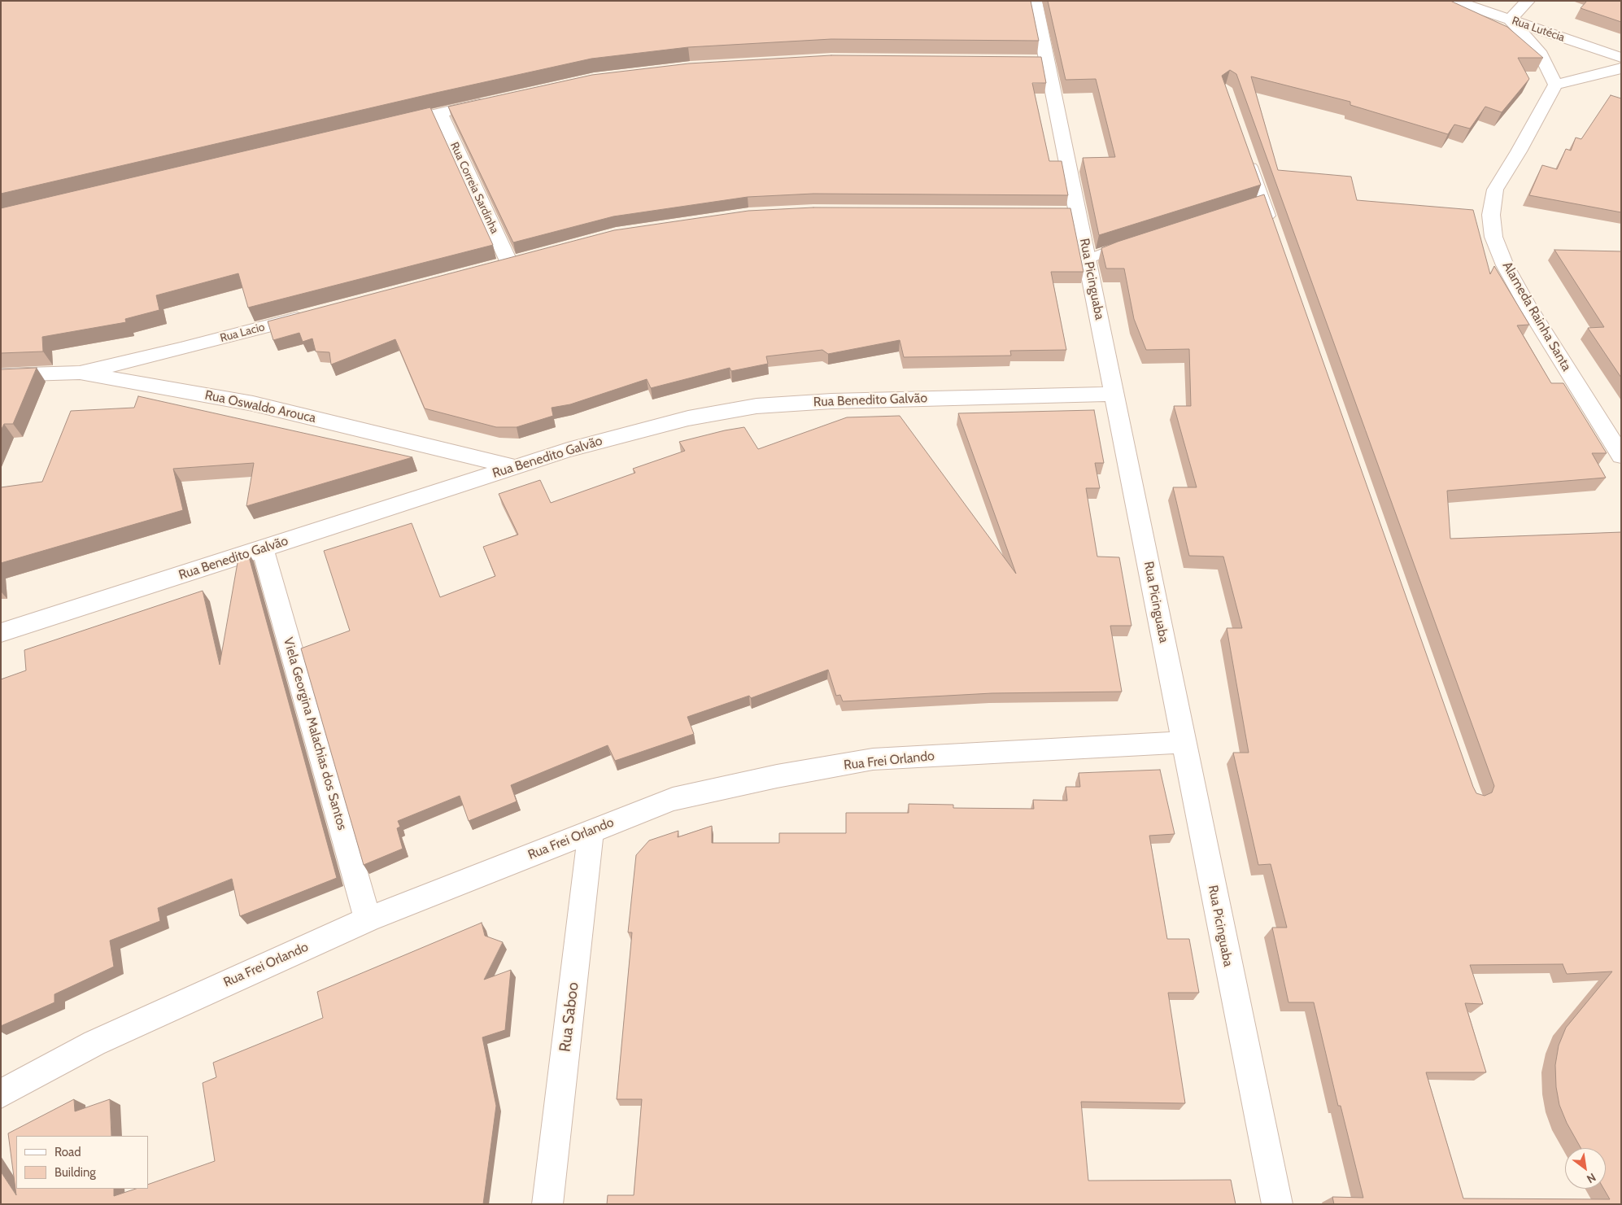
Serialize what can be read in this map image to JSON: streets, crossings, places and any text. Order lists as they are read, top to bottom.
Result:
{
  "streets": {
    "street": [
      "Rua Lutécia",
      "Rua Correia Sardinha",
      "Rua Picinguaba",
      "Alameda Rainha Santa",
      "Rua Lacio",
      "Rua Benedito Galvão",
      "Rua Oswaldo Arouca",
      "Viela Georgina Malachias dos Santos",
      "Rua Frei Orlando",
      "Rua Saboo"
    ]
  },
  "crossings": [
    ["Rua Picinguaba", "Rua Benedito Galvão"],
    ["Rua Picinguaba", "Rua Frei Orlando"],
    ["Rua Lacio", "Rua Oswaldo Arouca"],
    ["Rua Benedito Galvão", "Rua Oswaldo Arouca"],
    ["Rua Benedito Galvão", "Viela Georgina Malachias dos Santos"],
    ["Viela Georgina Malachias dos Santos", "Rua Frei Orlando"],
    ["Rua Frei Orlando", "Rua Saboo"]
  ],
  "legend": ["Road", "Building"],
  "north": "bottom right"
}
